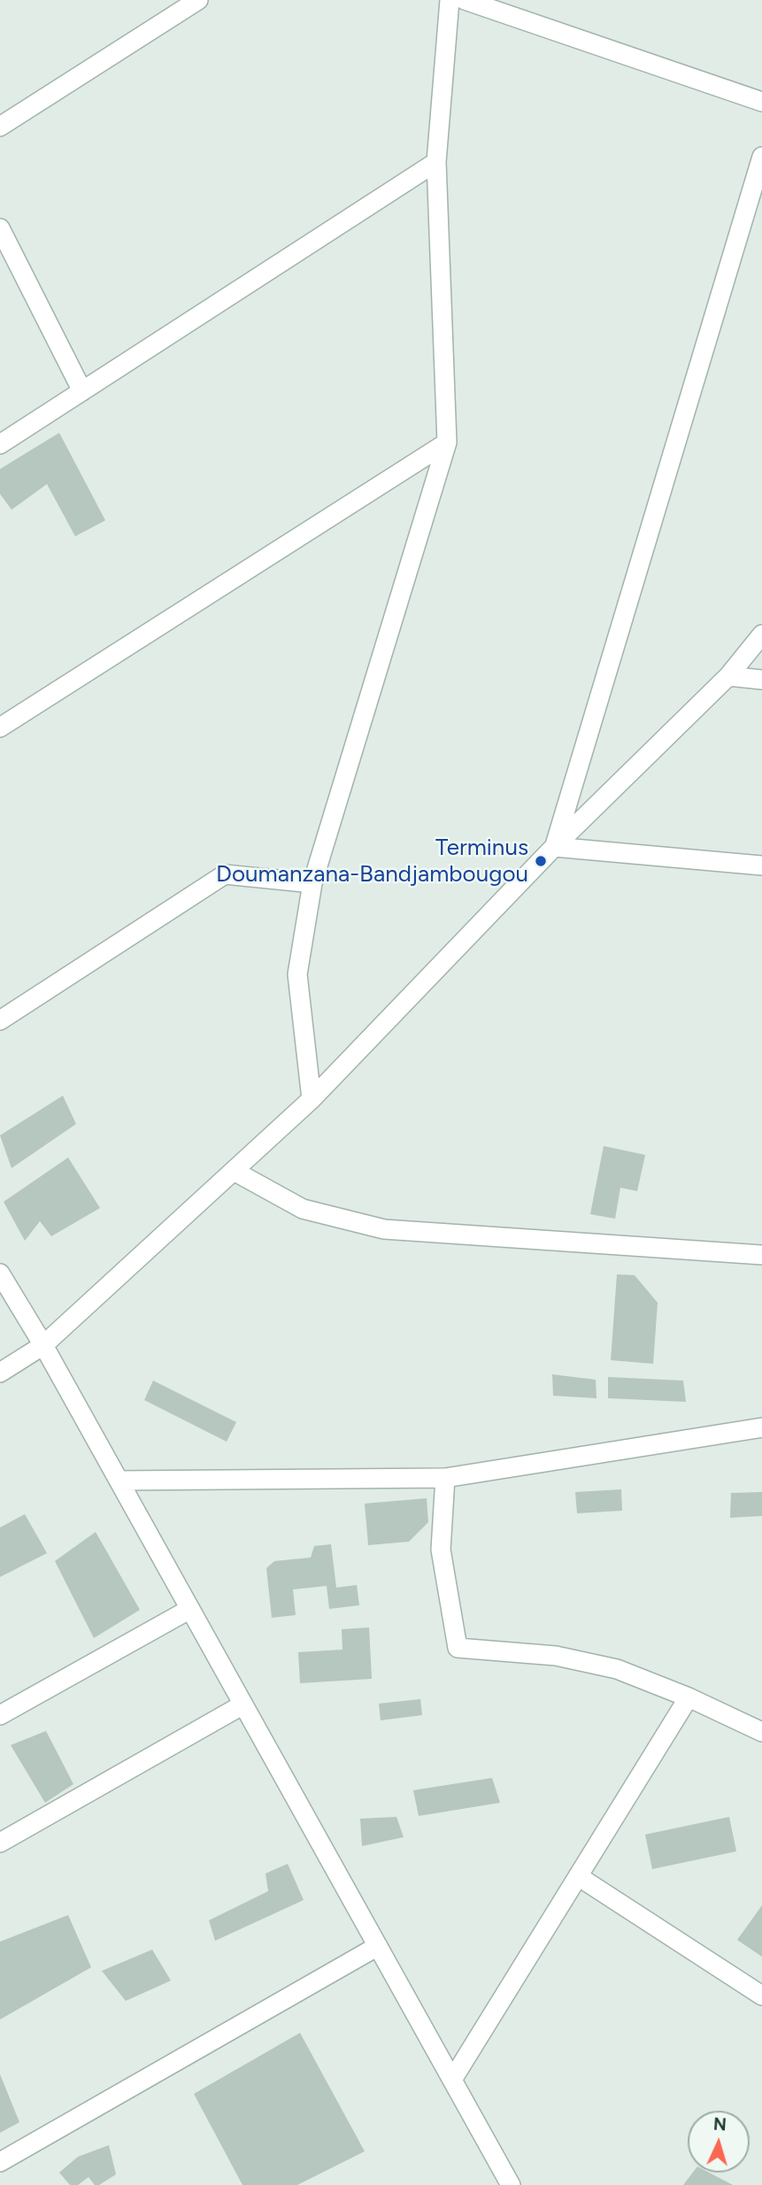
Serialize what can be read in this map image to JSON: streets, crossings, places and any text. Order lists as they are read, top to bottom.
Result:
{
  "places": ["Terminus Doumanzana-Bandjambougou"],
  "north": "top"
}
